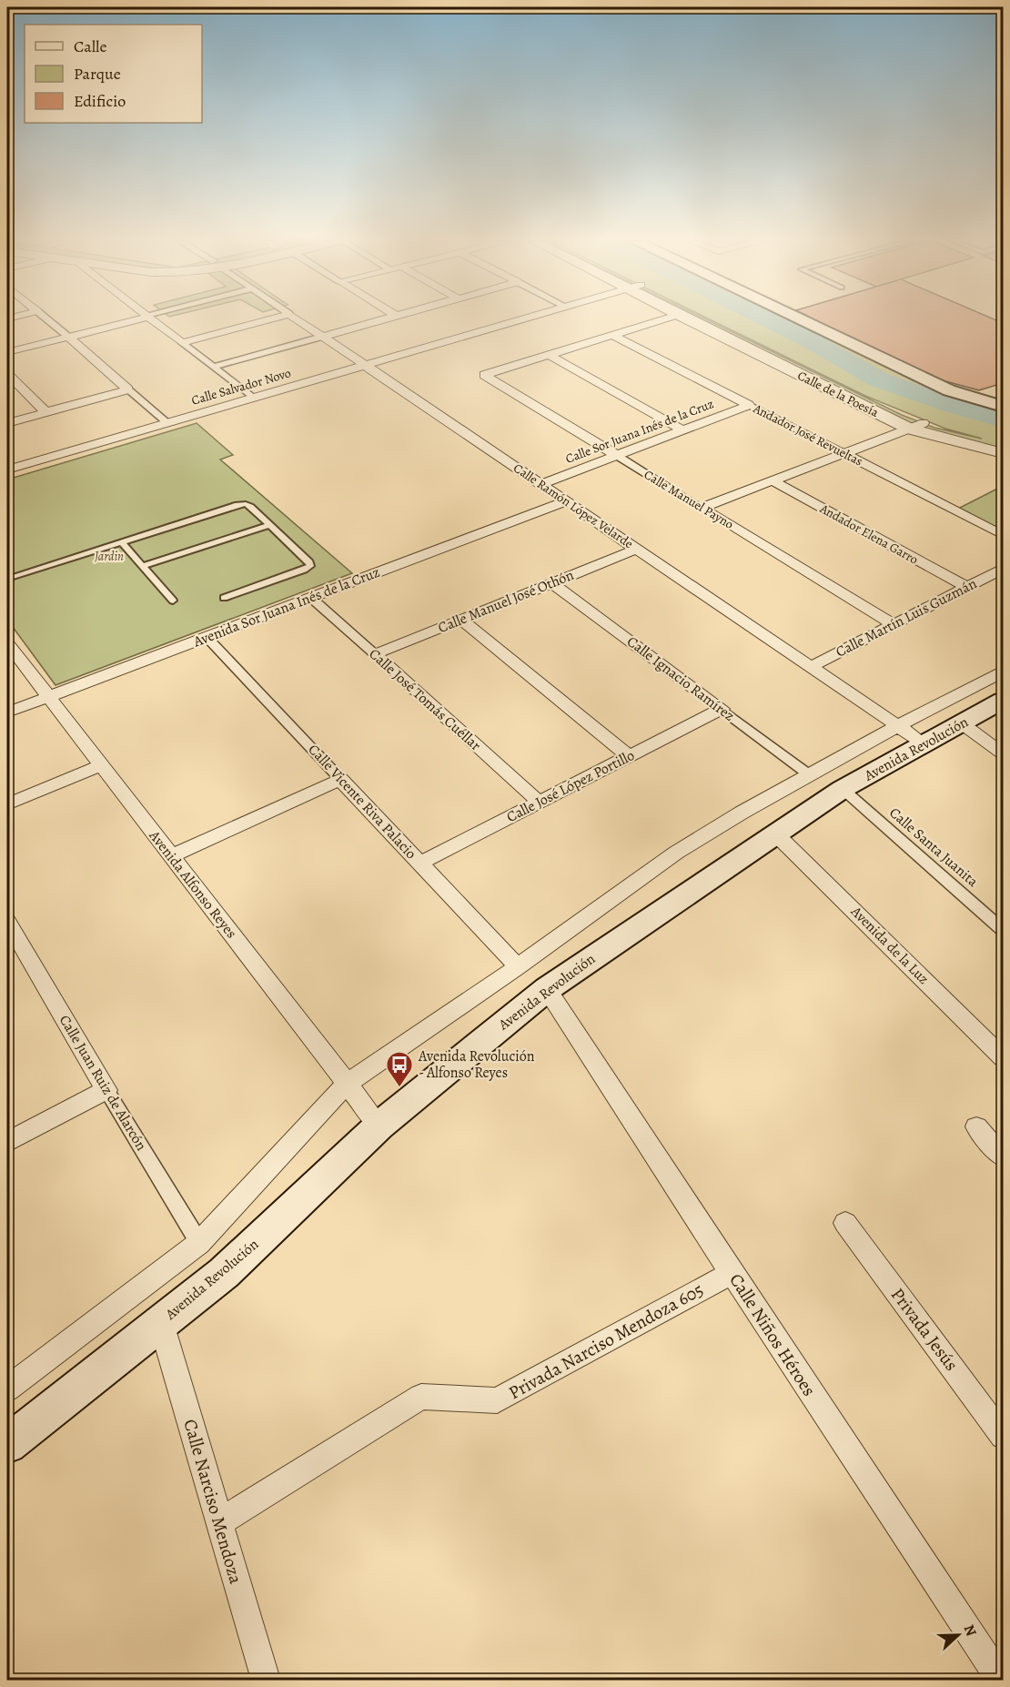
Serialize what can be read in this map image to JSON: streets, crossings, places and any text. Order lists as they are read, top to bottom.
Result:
{
  "streets": {
    "main road": ["Avenida Revolución"],
    "street": [
      "Calle Salvador Novo",
      "Calle de la Poesía",
      "Calle Sor Juana Inés de la Cruz",
      "Andador José Revueltas",
      "Calle Manuel Payno",
      "Calle Ramón López Velarde",
      "Andador Elena Garro",
      "Calle Manuel José Othón",
      "Avenida Sor Juana Inés de la Cruz",
      "Calle Martín Luis Guzmán",
      "Calle Ignacio Ramírez",
      "Calle José Tomás Cuéllar",
      "Calle José López Portillo",
      "Calle Vicente Riva Palacio",
      "Calle Santa Juanita",
      "Avenida Alfonso Reyes",
      "Avenida de la Luz",
      "Calle Juan Ruiz de Alarcón",
      "Privada Jesús",
      "Calle Niños Héroes",
      "Privada Narciso Mendoza 605",
      "Calle Narciso Mendoza"
    ]
  },
  "crossings": [
    ["Calle Salvador Novo", "Calle Ramón López Velarde"],
    ["Calle Sor Juana Inés de la Cruz", "Andador José Revueltas"],
    ["Calle Sor Juana Inés de la Cruz", "Calle Manuel Payno"],
    ["Calle Sor Juana Inés de la Cruz", "Calle Ramón López Velarde"],
    ["Calle Manuel Payno", "Calle Martín Luis Guzmán"],
    ["Calle Ramón López Velarde", "Calle Manuel José Othón"],
    ["Calle Ramón López Velarde", "Avenida Sor Juana Inés de la Cruz"],
    ["Calle Ramón López Velarde", "Calle Martín Luis Guzmán"],
    ["Calle Ramón López Velarde", "Avenida Revolución"],
    ["Andador Elena Garro", "Calle Martín Luis Guzmán"],
    ["Calle Manuel José Othón", "Calle Ignacio Ramírez"],
    ["Calle Manuel José Othón", "Calle José Tomás Cuéllar"],
    ["Avenida Sor Juana Inés de la Cruz", "Calle José Tomás Cuéllar"],
    ["Avenida Sor Juana Inés de la Cruz", "Calle Vicente Riva Palacio"],
    ["Avenida Sor Juana Inés de la Cruz", "Avenida Alfonso Reyes"],
    ["Calle Ignacio Ramírez", "Avenida Revolución"],
    ["Calle Ignacio Ramírez", "Calle José López Portillo"],
    ["Calle José Tomás Cuéllar", "Calle José López Portillo"],
    ["Avenida Revolución", "Calle Vicente Riva Palacio"],
    ["Avenida Revolución", "Calle Santa Juanita"],
    ["Avenida Revolución", "Avenida Alfonso Reyes"],
    ["Avenida Revolución", "Avenida de la Luz"],
    ["Avenida Revolución", "Calle Juan Ruiz de Alarcón"],
    ["Avenida Revolución", "Calle Niños Héroes"],
    ["Avenida Revolución", "Calle Narciso Mendoza"],
    ["Calle José López Portillo", "Calle Vicente Riva Palacio"],
    ["Calle Niños Héroes", "Privada Narciso Mendoza 605"],
    ["Privada Narciso Mendoza 605", "Calle Narciso Mendoza"]
  ],
  "parks": ["Jardin"],
  "places": {
    "bus stop": ["Avenida Revolución - Alfonso Reyes"]
  },
  "legend": ["Calle", "Parque", "Edificio"],
  "north": "right"
}
